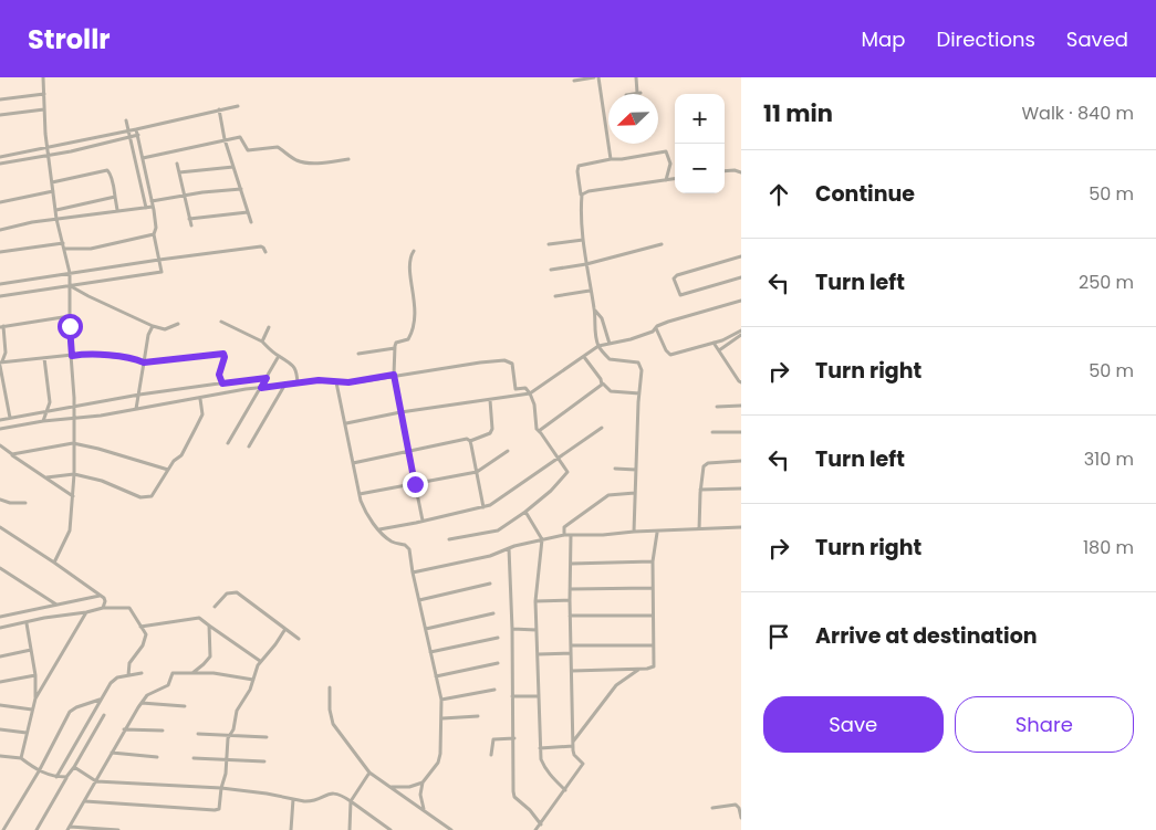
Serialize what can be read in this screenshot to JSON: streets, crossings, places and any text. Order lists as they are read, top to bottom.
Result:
{
  "north": "bottom left",
  "page": {
    "header": "Strollr",
    "nav": ["Map", "Directions", "Saved"],
    "heading": ["11 min", "Walk · 840 m"],
    "map_buttons": ["+", "−"],
    "list": [
      ["Continue", "50 m"],
      ["Turn left", "250 m"],
      ["Turn right", "50 m"],
      ["Turn left", "310 m"],
      ["Turn right", "180 m"],
      "Arrive at destination"
    ],
    "buttons": ["Save", "Share"]
  }
}
